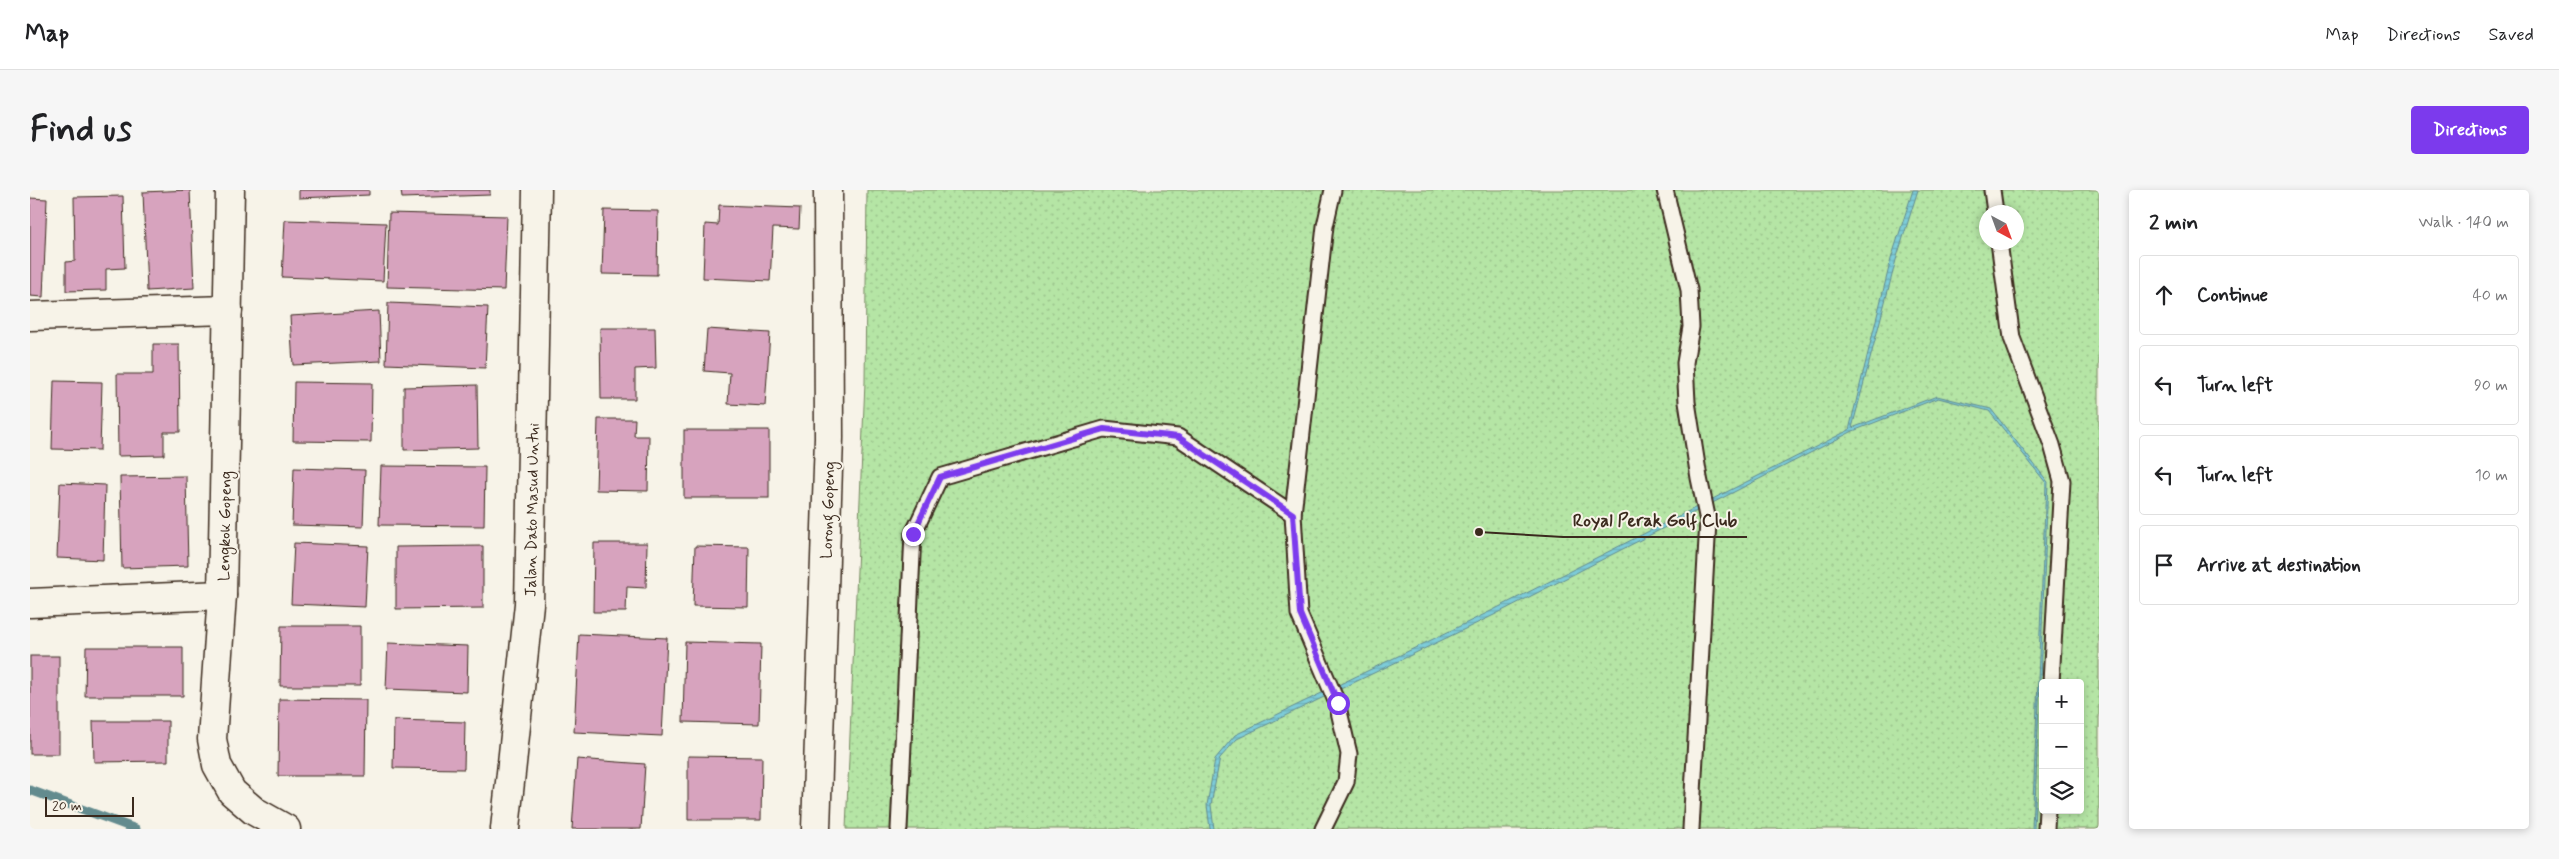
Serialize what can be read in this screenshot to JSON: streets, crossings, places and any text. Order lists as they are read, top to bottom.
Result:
{
  "streets": {
    "street": ["Jalan Dato Masud Untui", "Lorong Gopeng", "Lengkok Gopeng"]
  },
  "places": ["Royal Perak Golf Club"],
  "scale_bar": "20 m",
  "north": "bottom right",
  "page": {
    "header": "Map",
    "nav": ["Map", "Directions", "Saved"],
    "buttons": "Directions",
    "title": "Find us",
    "heading": ["2 min", "Walk · 140 m"],
    "list": [
      ["Continue", "40 m"],
      ["Turn left", "90 m"],
      ["Turn left", "10 m"],
      "Arrive at destination"
    ],
    "map_buttons": ["+", "−"],
    "scale": "20 m"
  }
}
